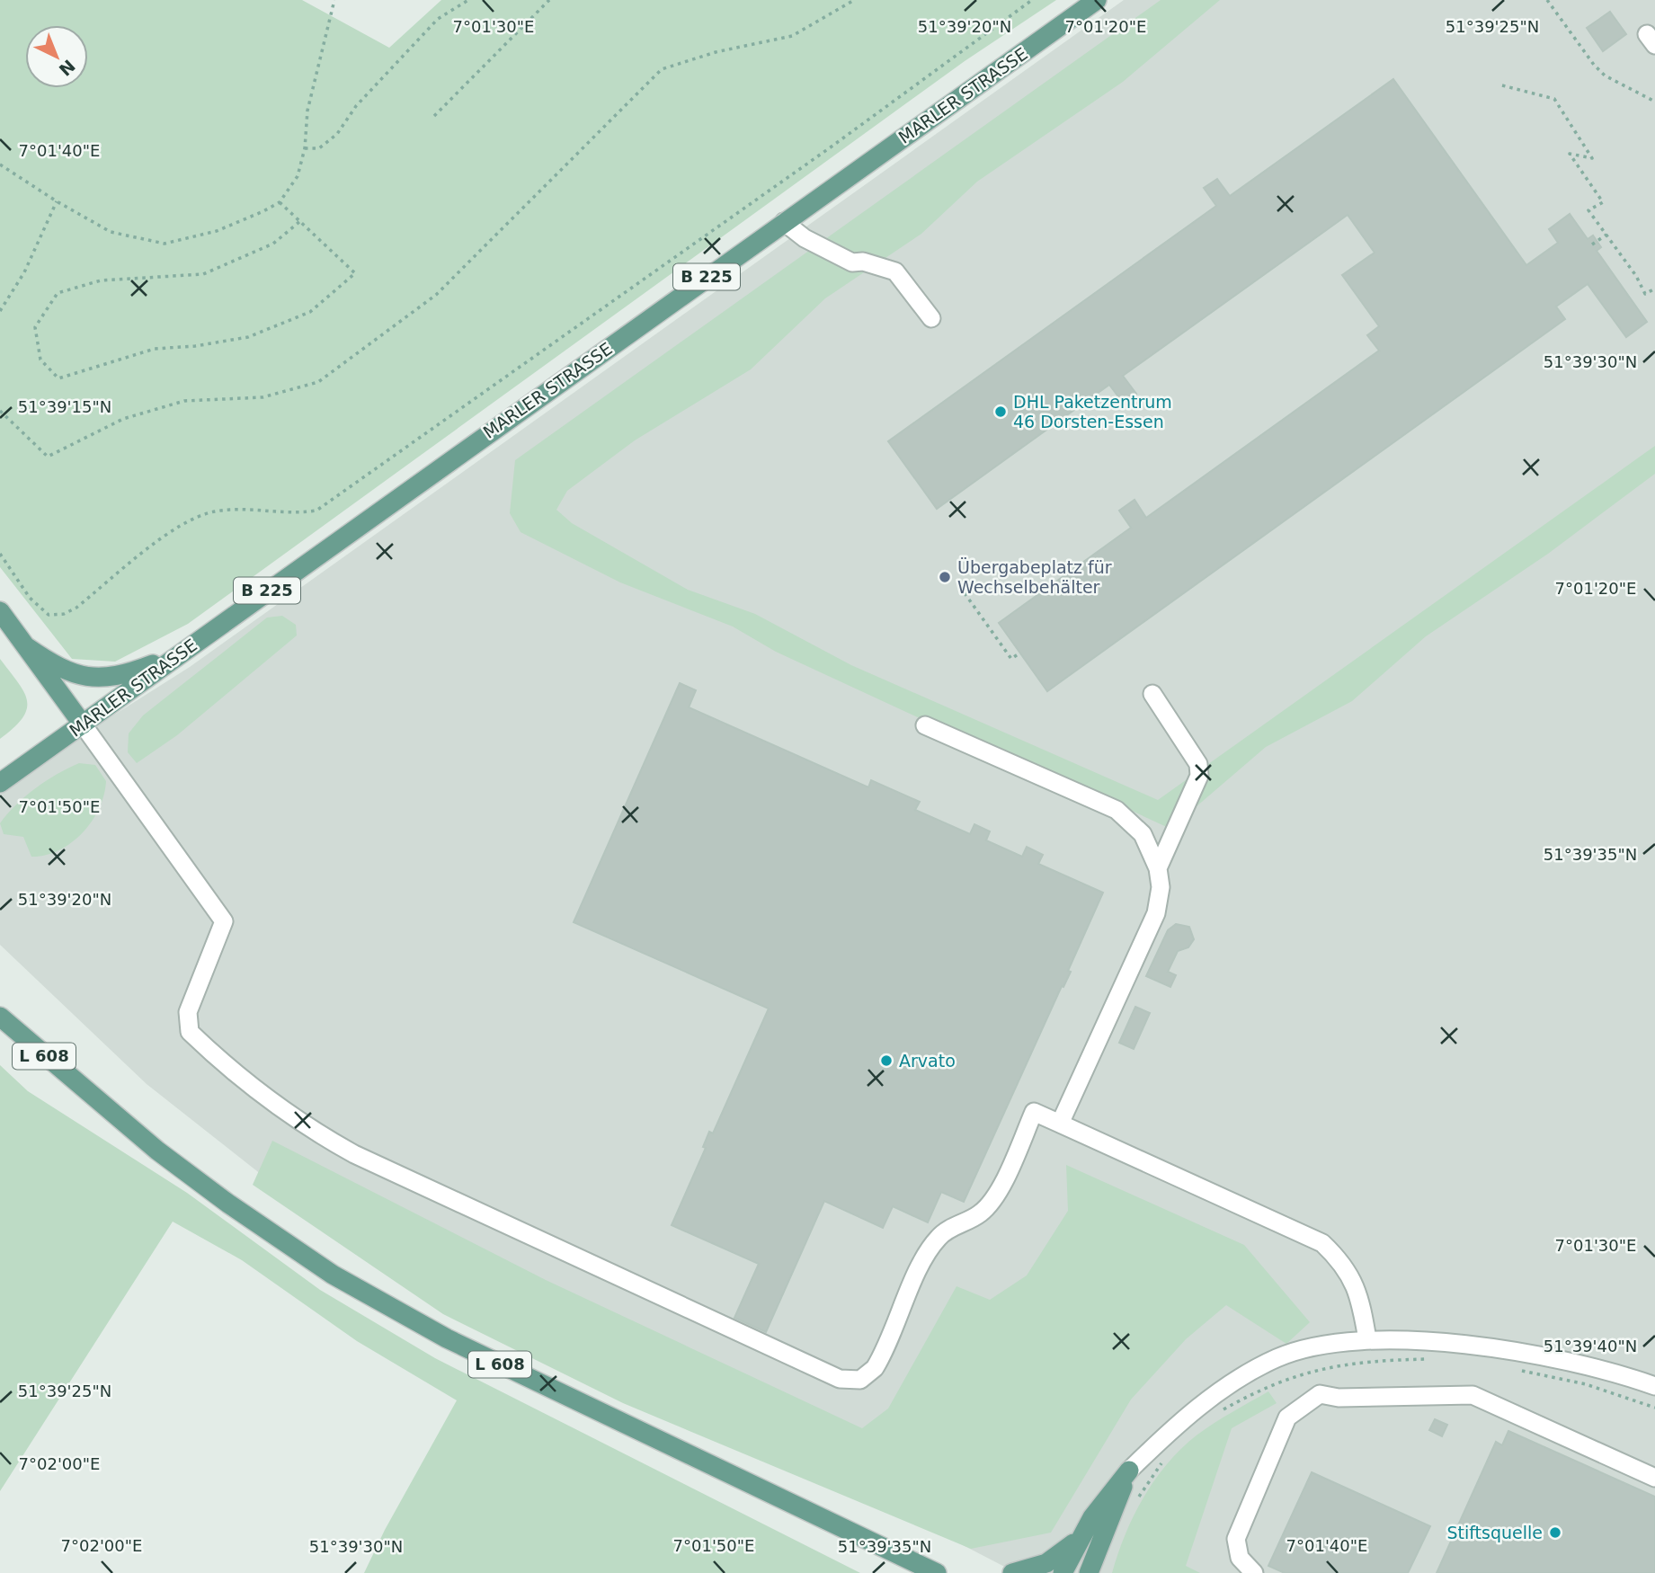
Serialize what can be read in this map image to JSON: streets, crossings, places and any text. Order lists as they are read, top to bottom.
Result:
{
  "streets": {
    "main road": ["MARLER STRASSE", "B 225", "L 608"]
  },
  "places": [
    "DHL Paketzentrum 46 Dorsten-Essen",
    "Übergabeplatz für Wechselbehälter",
    "Arvato",
    "Stiftsquelle"
  ],
  "north": "bottom right",
  "coordinates": [
    "51°39'20\"N",
    "51°39'25\"N",
    "7°01'30\"E",
    "7°01'20\"E",
    "7°01'40\"E",
    "51°39'30\"N",
    "51°39'15\"N",
    "7°01'50\"E",
    "51°39'35\"N",
    "51°39'40\"N",
    "7°02'00\"E"
  ]
}
